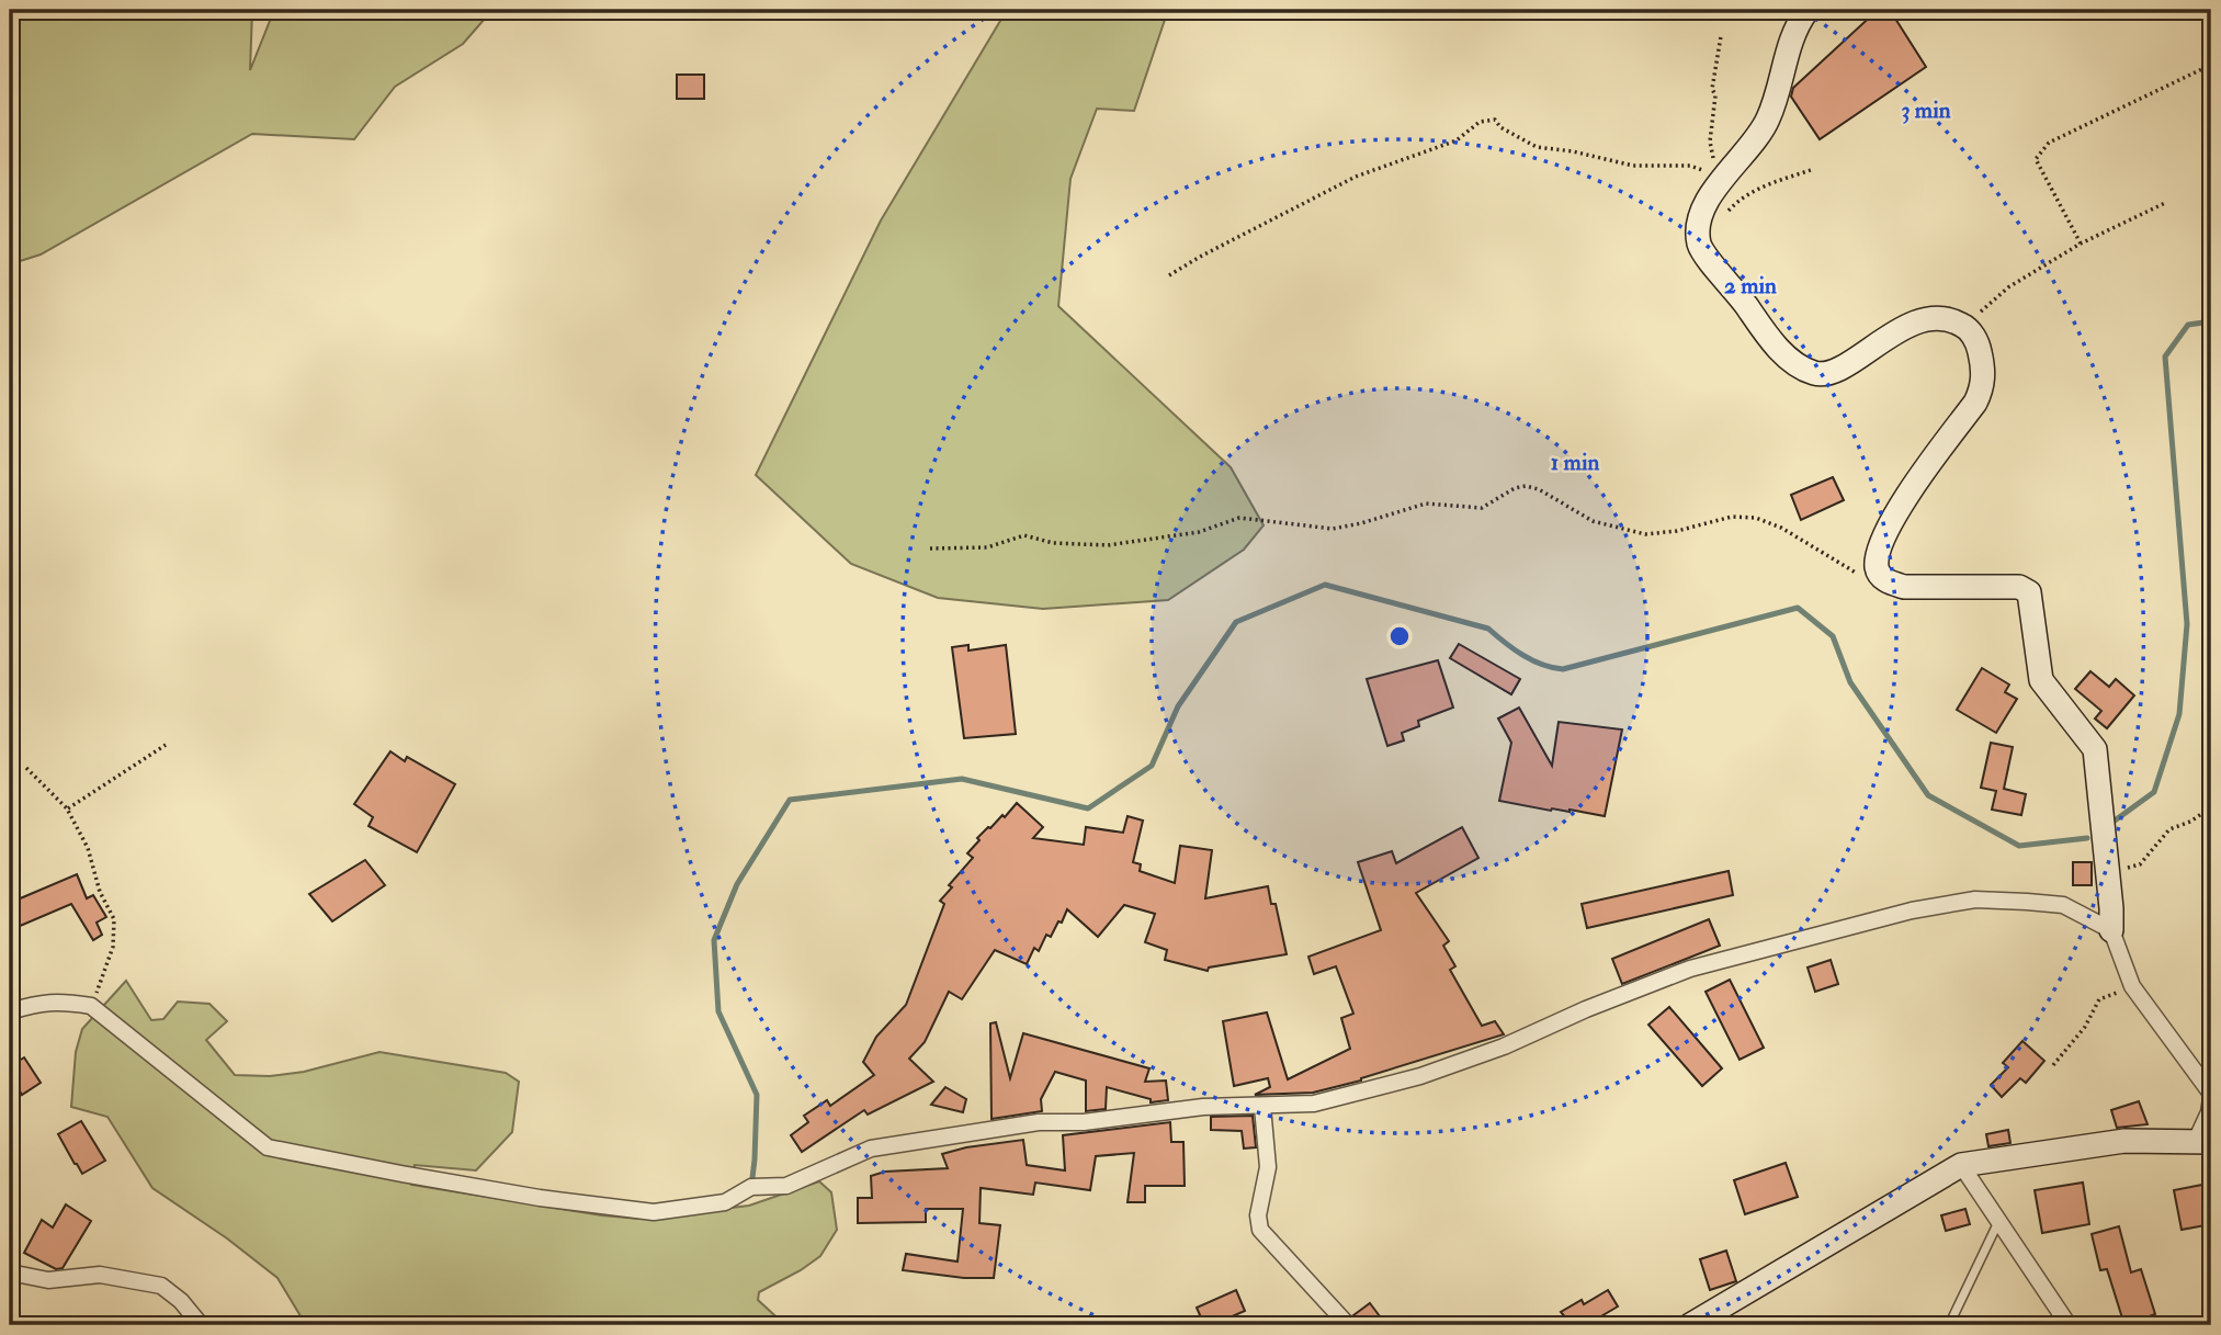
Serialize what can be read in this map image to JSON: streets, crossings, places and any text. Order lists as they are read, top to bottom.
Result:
{
  "rings": ["3 min", "2 min", "1 min"]
}
